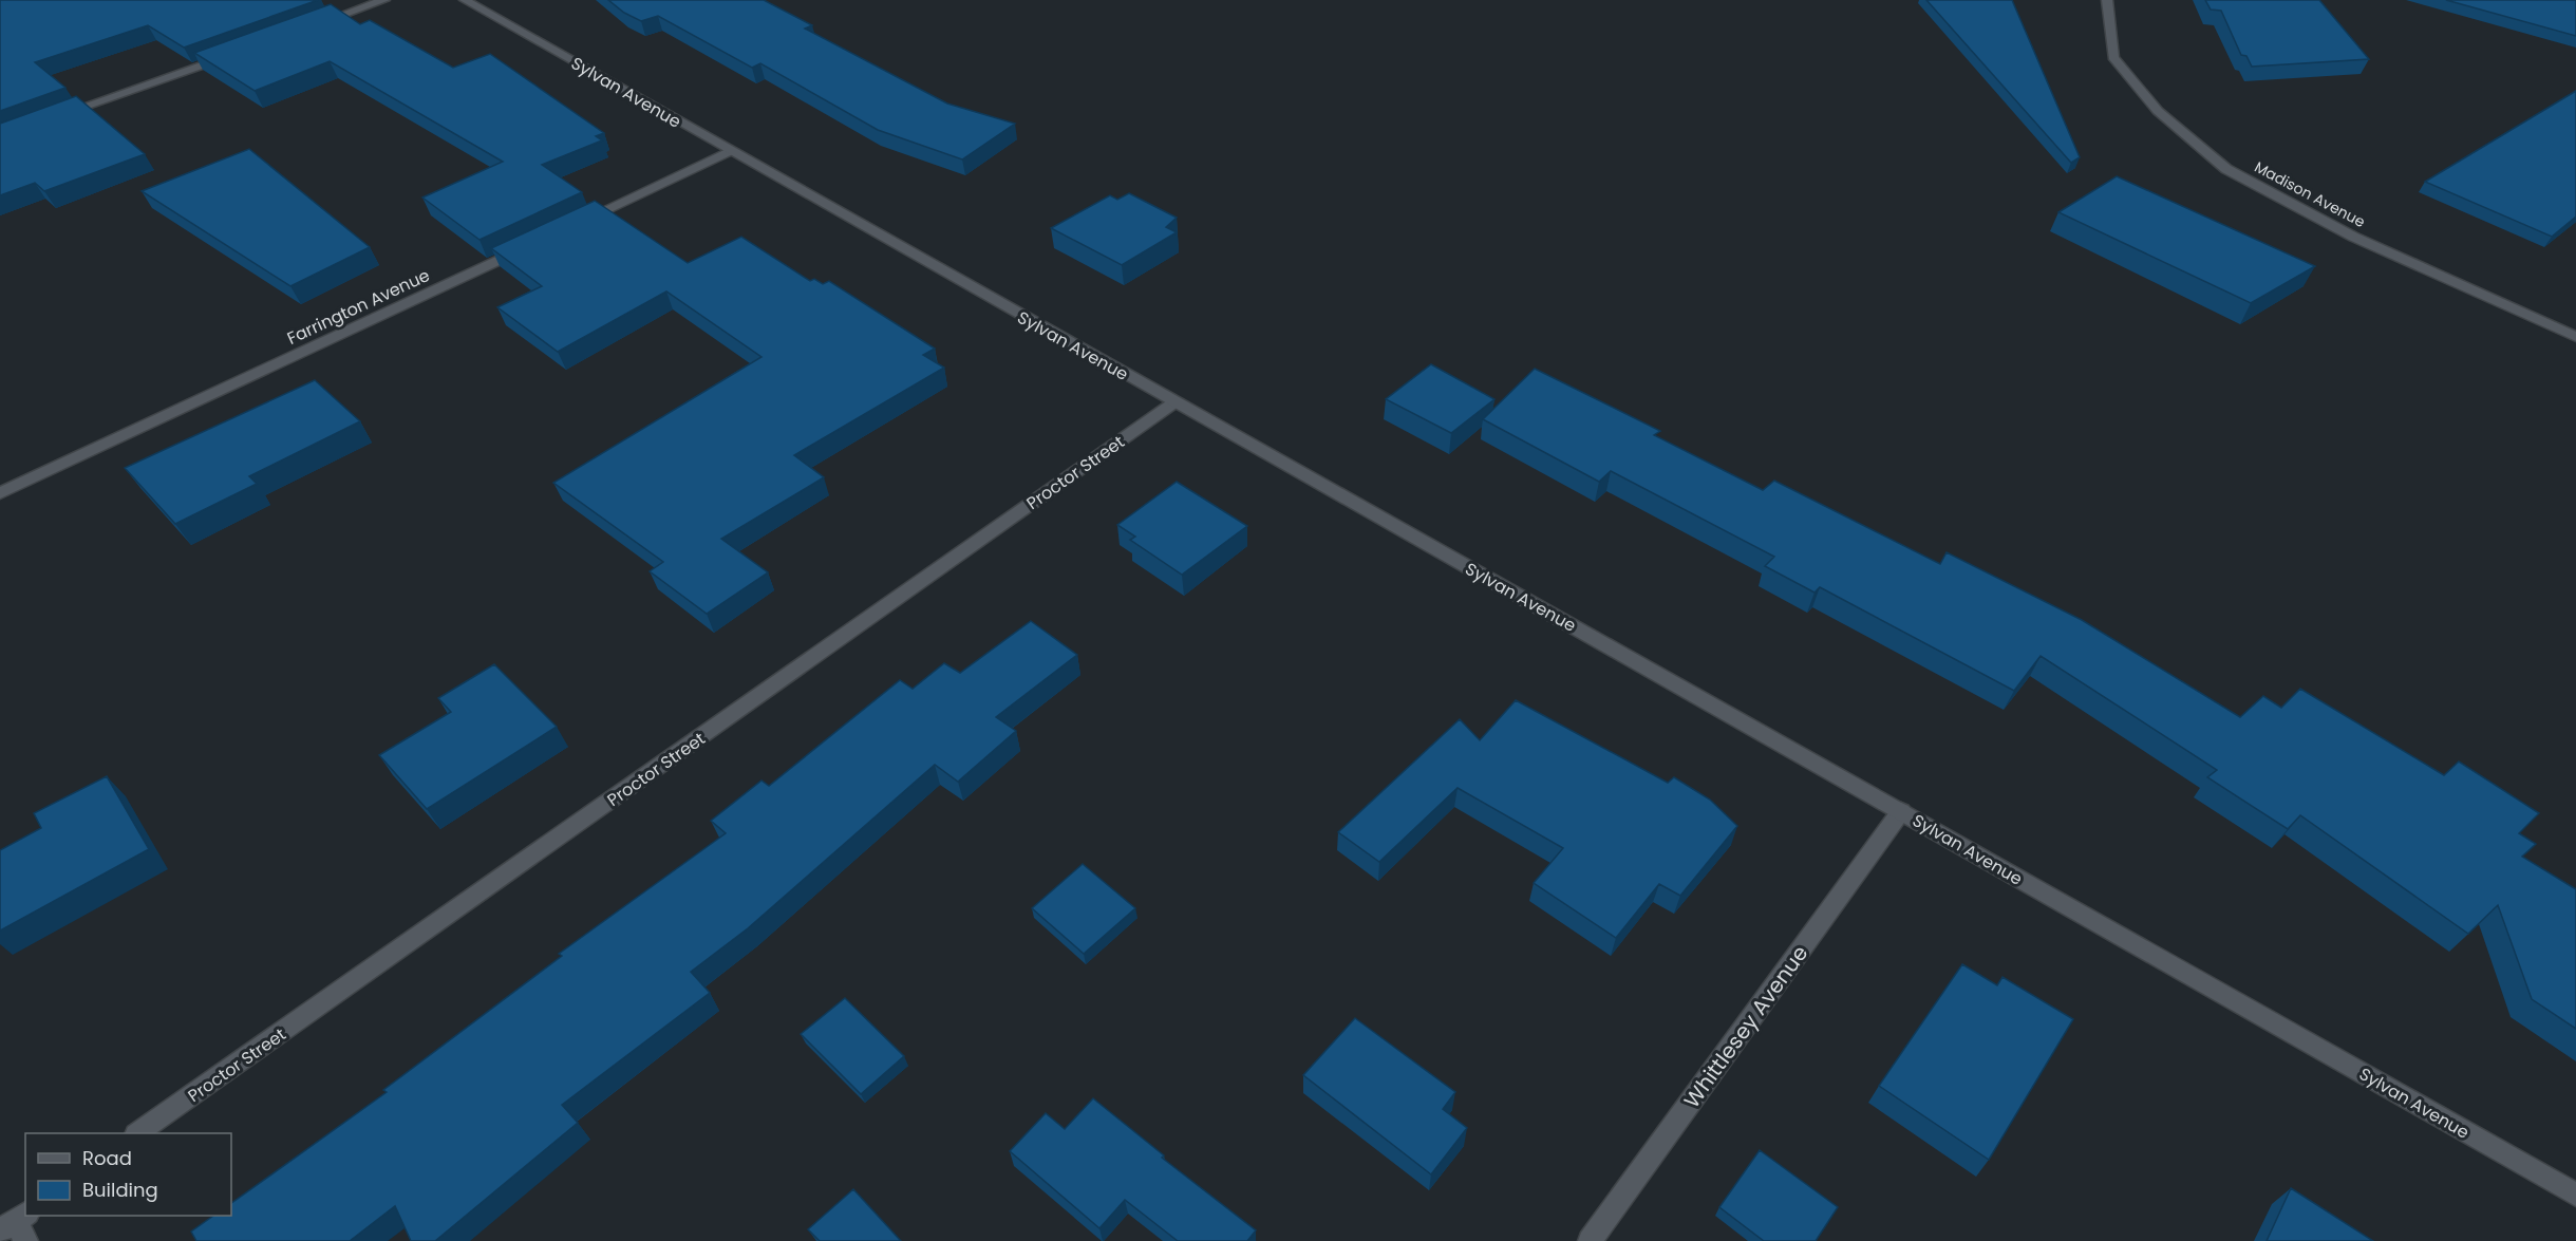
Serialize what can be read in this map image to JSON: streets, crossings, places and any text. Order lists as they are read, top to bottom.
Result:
{
  "streets": {
    "street": [
      "Sylvan Avenue",
      "Madison Avenue",
      "Farrington Avenue",
      "Proctor Street",
      "Whittlesey Avenue"
    ]
  },
  "crossings": [
    ["Sylvan Avenue", "Proctor Street"],
    ["Sylvan Avenue", "Whittlesey Avenue"]
  ],
  "legend": ["Road", "Building"]
}
